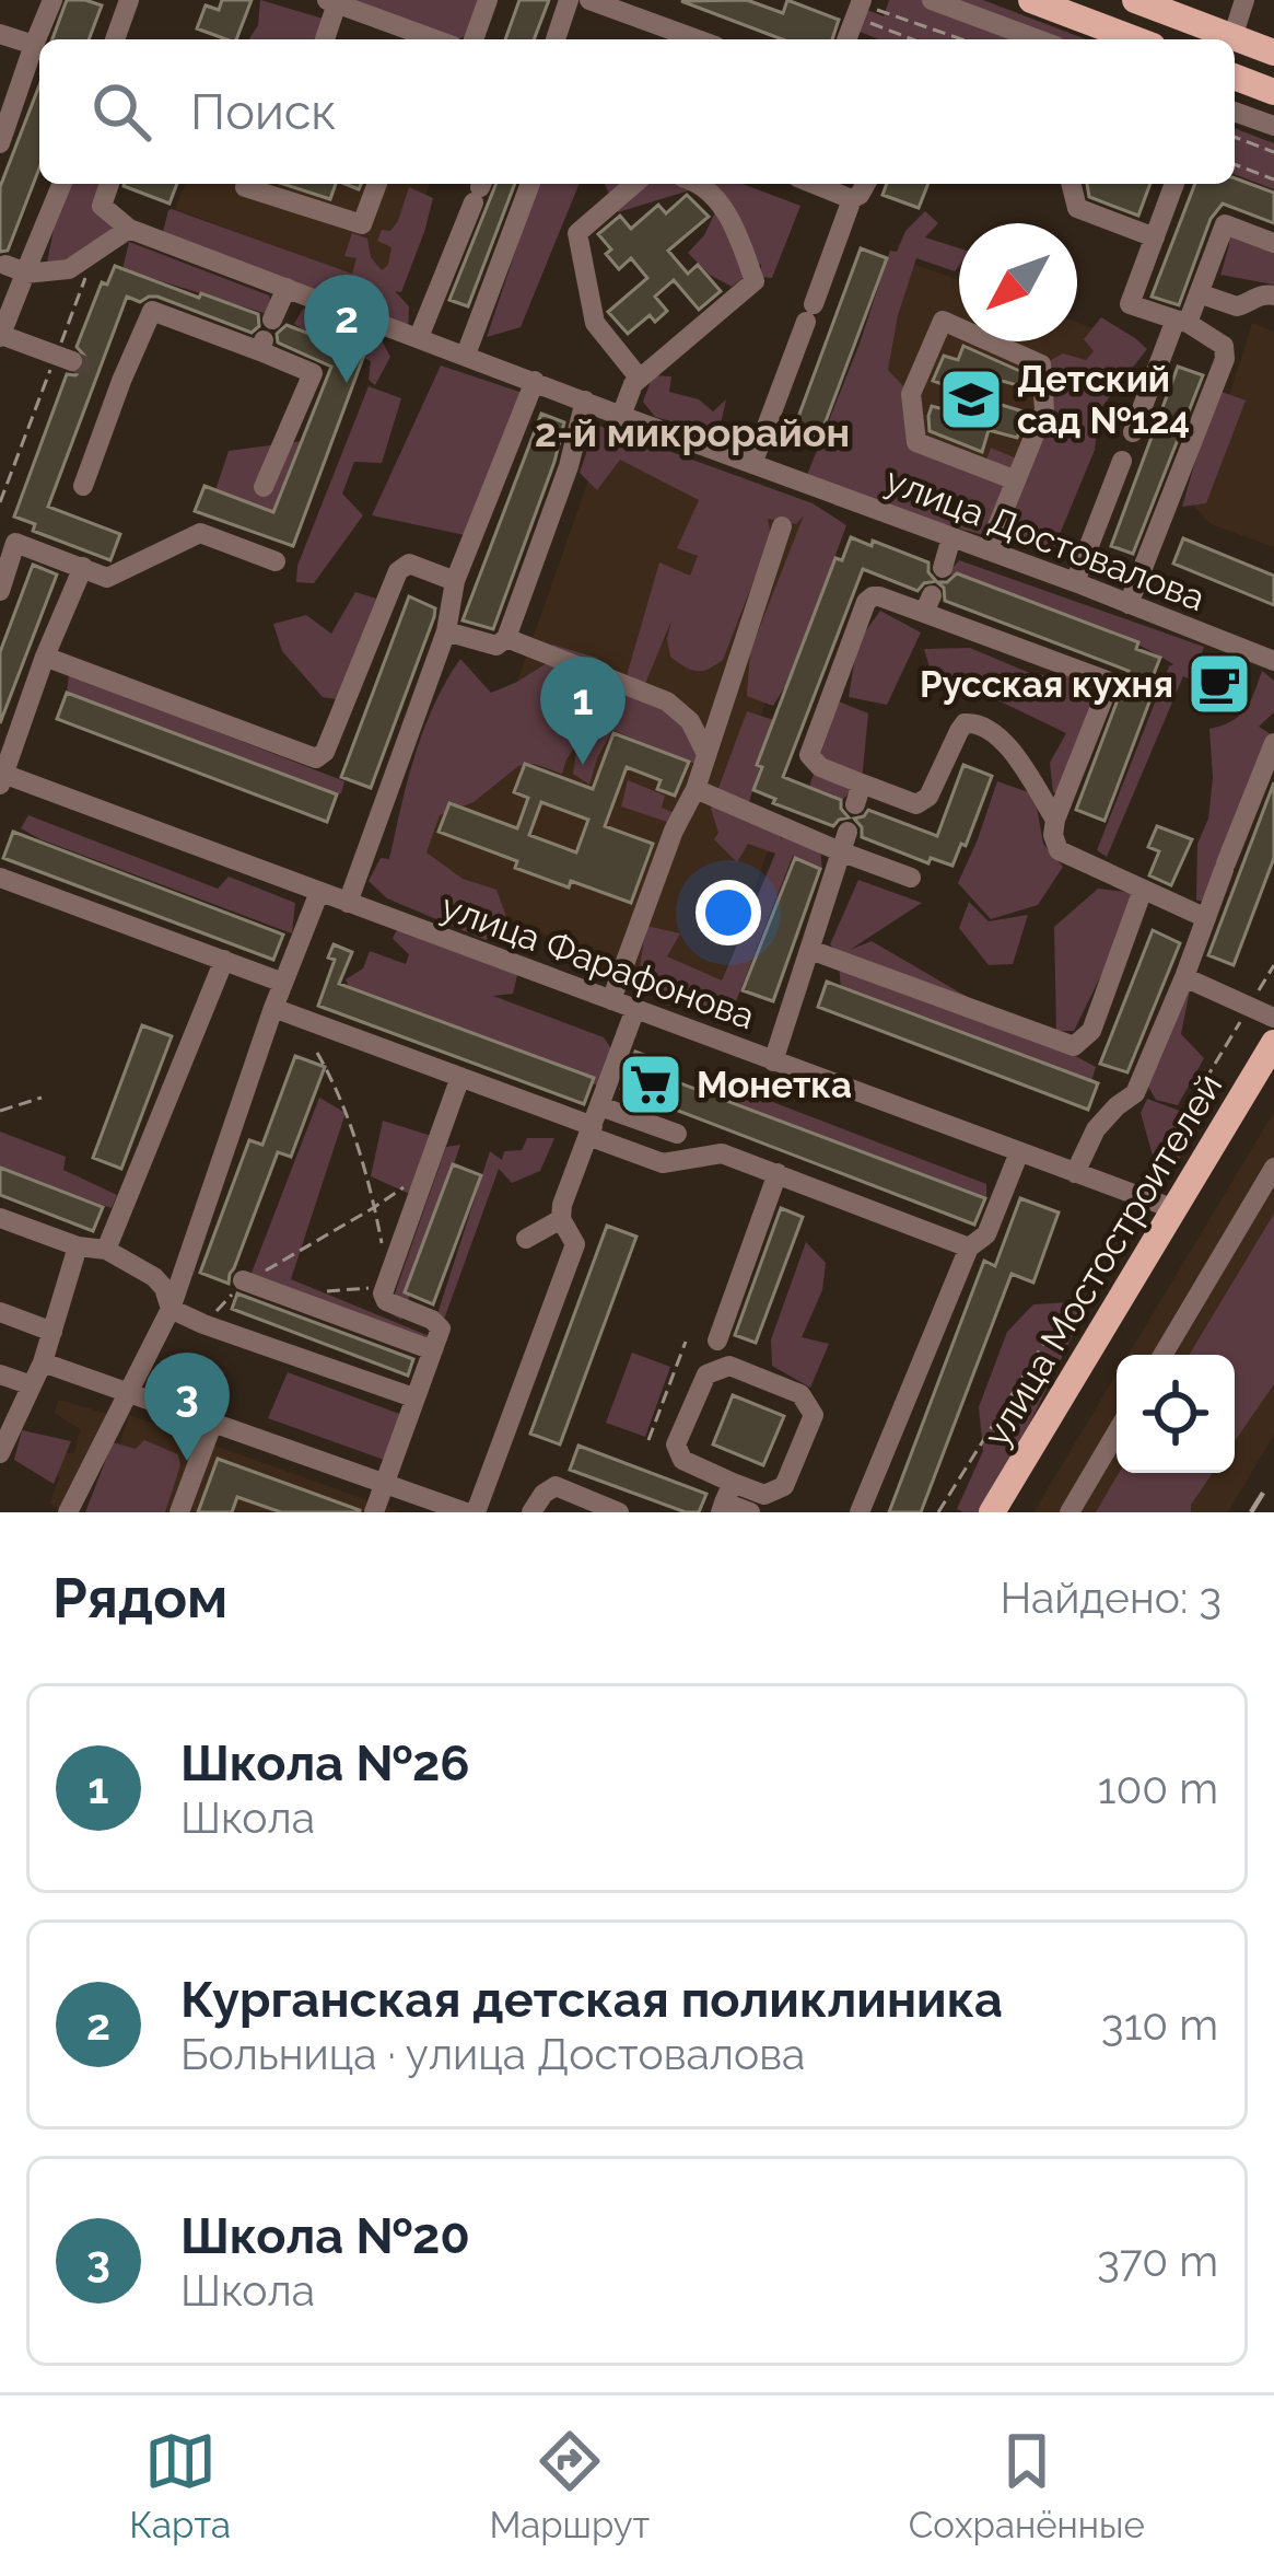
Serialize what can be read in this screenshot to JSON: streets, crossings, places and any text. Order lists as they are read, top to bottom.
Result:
{
  "streets": {
    "main road": ["улица Мостостроителей"],
    "street": ["улица Достовалова", "улица Фарафонова"]
  },
  "crossings": [
    ["улица Фарафонова", "улица Мостостроителей"]
  ],
  "districts": ["2-й микрорайон"],
  "places": {
    "school or university": ["Детский сад №124"],
    "cafe": ["Русская кухня"],
    "supermarket": ["Монетка"]
  },
  "north": "bottom left",
  "page": {
    "search": "Поиск",
    "pins": ["2", "1", "3"],
    "heading": ["Рядом", "Найдено: 3"],
    "list": [
      {
        "mark": "1",
        "name": "Школа №26",
        "note": "Школа",
        "value": "100 m"
      },
      {
        "mark": "2",
        "name": "Курганская детская поликлиника",
        "note": "Больница · улица Достовалова",
        "value": "310 m"
      },
      {
        "mark": "3",
        "name": "Школа №20",
        "note": "Школа",
        "value": "370 m"
      }
    ],
    "nav": ["Карта", "Маршрут", "Сохранённые"]
  }
}
